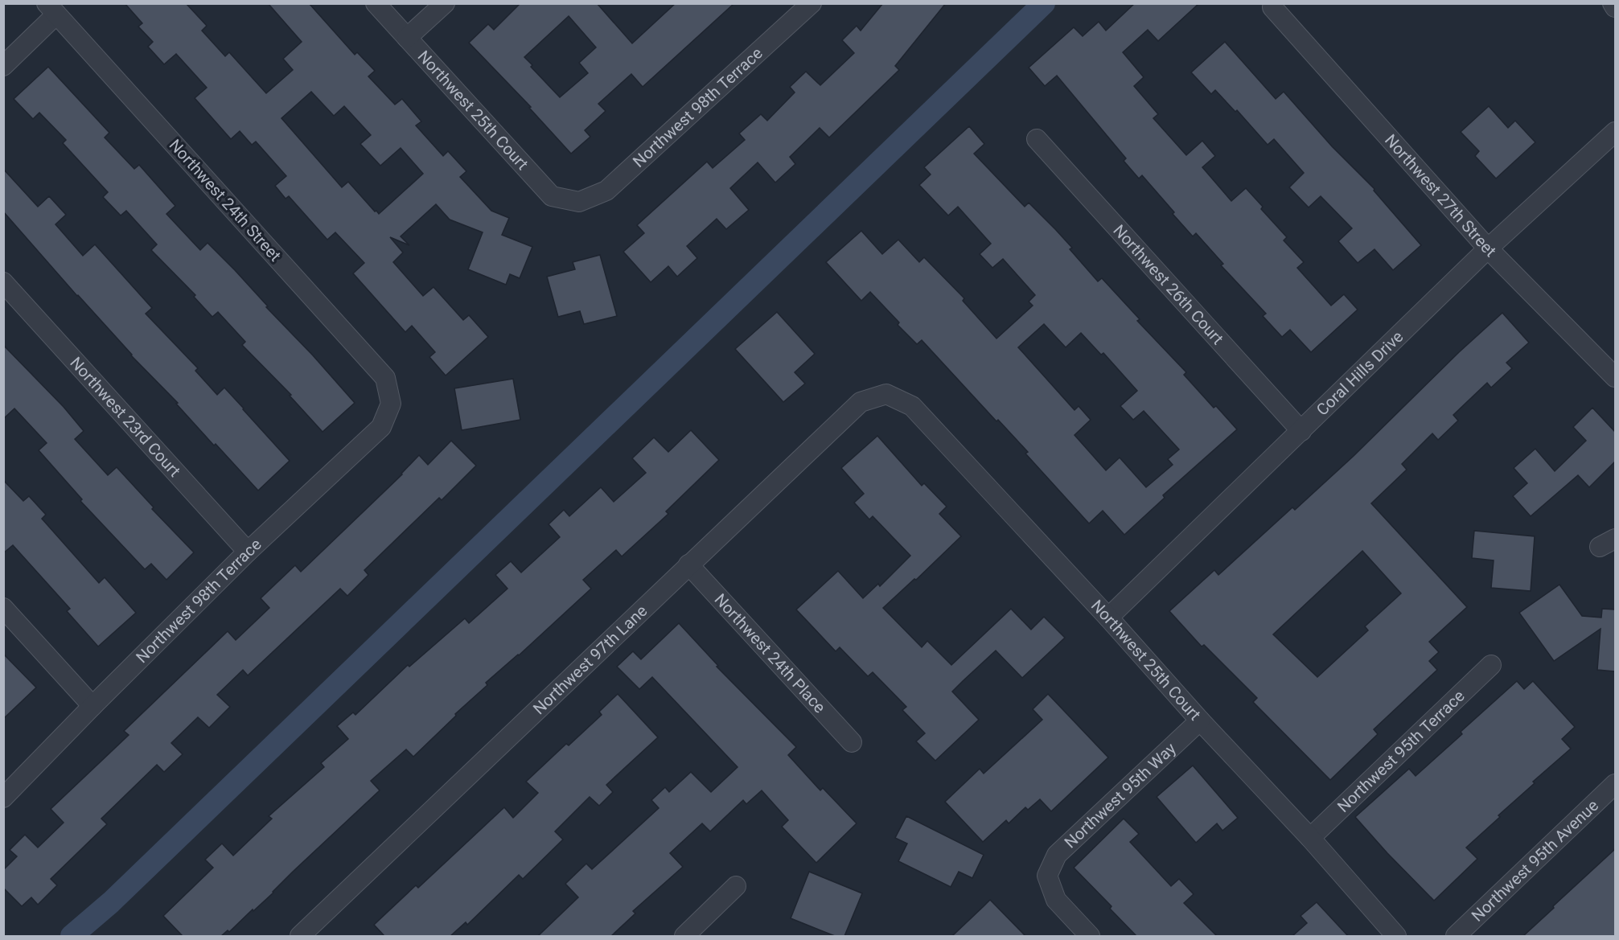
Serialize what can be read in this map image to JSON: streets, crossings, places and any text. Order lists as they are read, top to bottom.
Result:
{
  "streets": {
    "street": [
      "Northwest 98th Terrace",
      "Northwest 25th Court",
      "Northwest 27th Street",
      "Northwest 24th Street",
      "Northwest 26th Court",
      "Coral Hills Drive",
      "Northwest 23rd Court",
      "Northwest 24th Place",
      "Northwest 97th Lane",
      "Northwest 95th Terrace",
      "Northwest 95th Way",
      "Northwest 95th Avenue"
    ]
  },
  "crossings": [
    ["Northwest 98th Terrace", "Northwest 25th Court"],
    ["Northwest 98th Terrace", "Northwest 24th Street"],
    ["Northwest 98th Terrace", "Northwest 23rd Court"],
    ["Northwest 25th Court", "Coral Hills Drive"],
    ["Northwest 25th Court", "Northwest 97th Lane"],
    ["Northwest 25th Court", "Northwest 95th Terrace"],
    ["Northwest 25th Court", "Northwest 95th Way"],
    ["Northwest 27th Street", "Coral Hills Drive"],
    ["Northwest 26th Court", "Coral Hills Drive"],
    ["Northwest 24th Place", "Northwest 97th Lane"]
  ]
}
